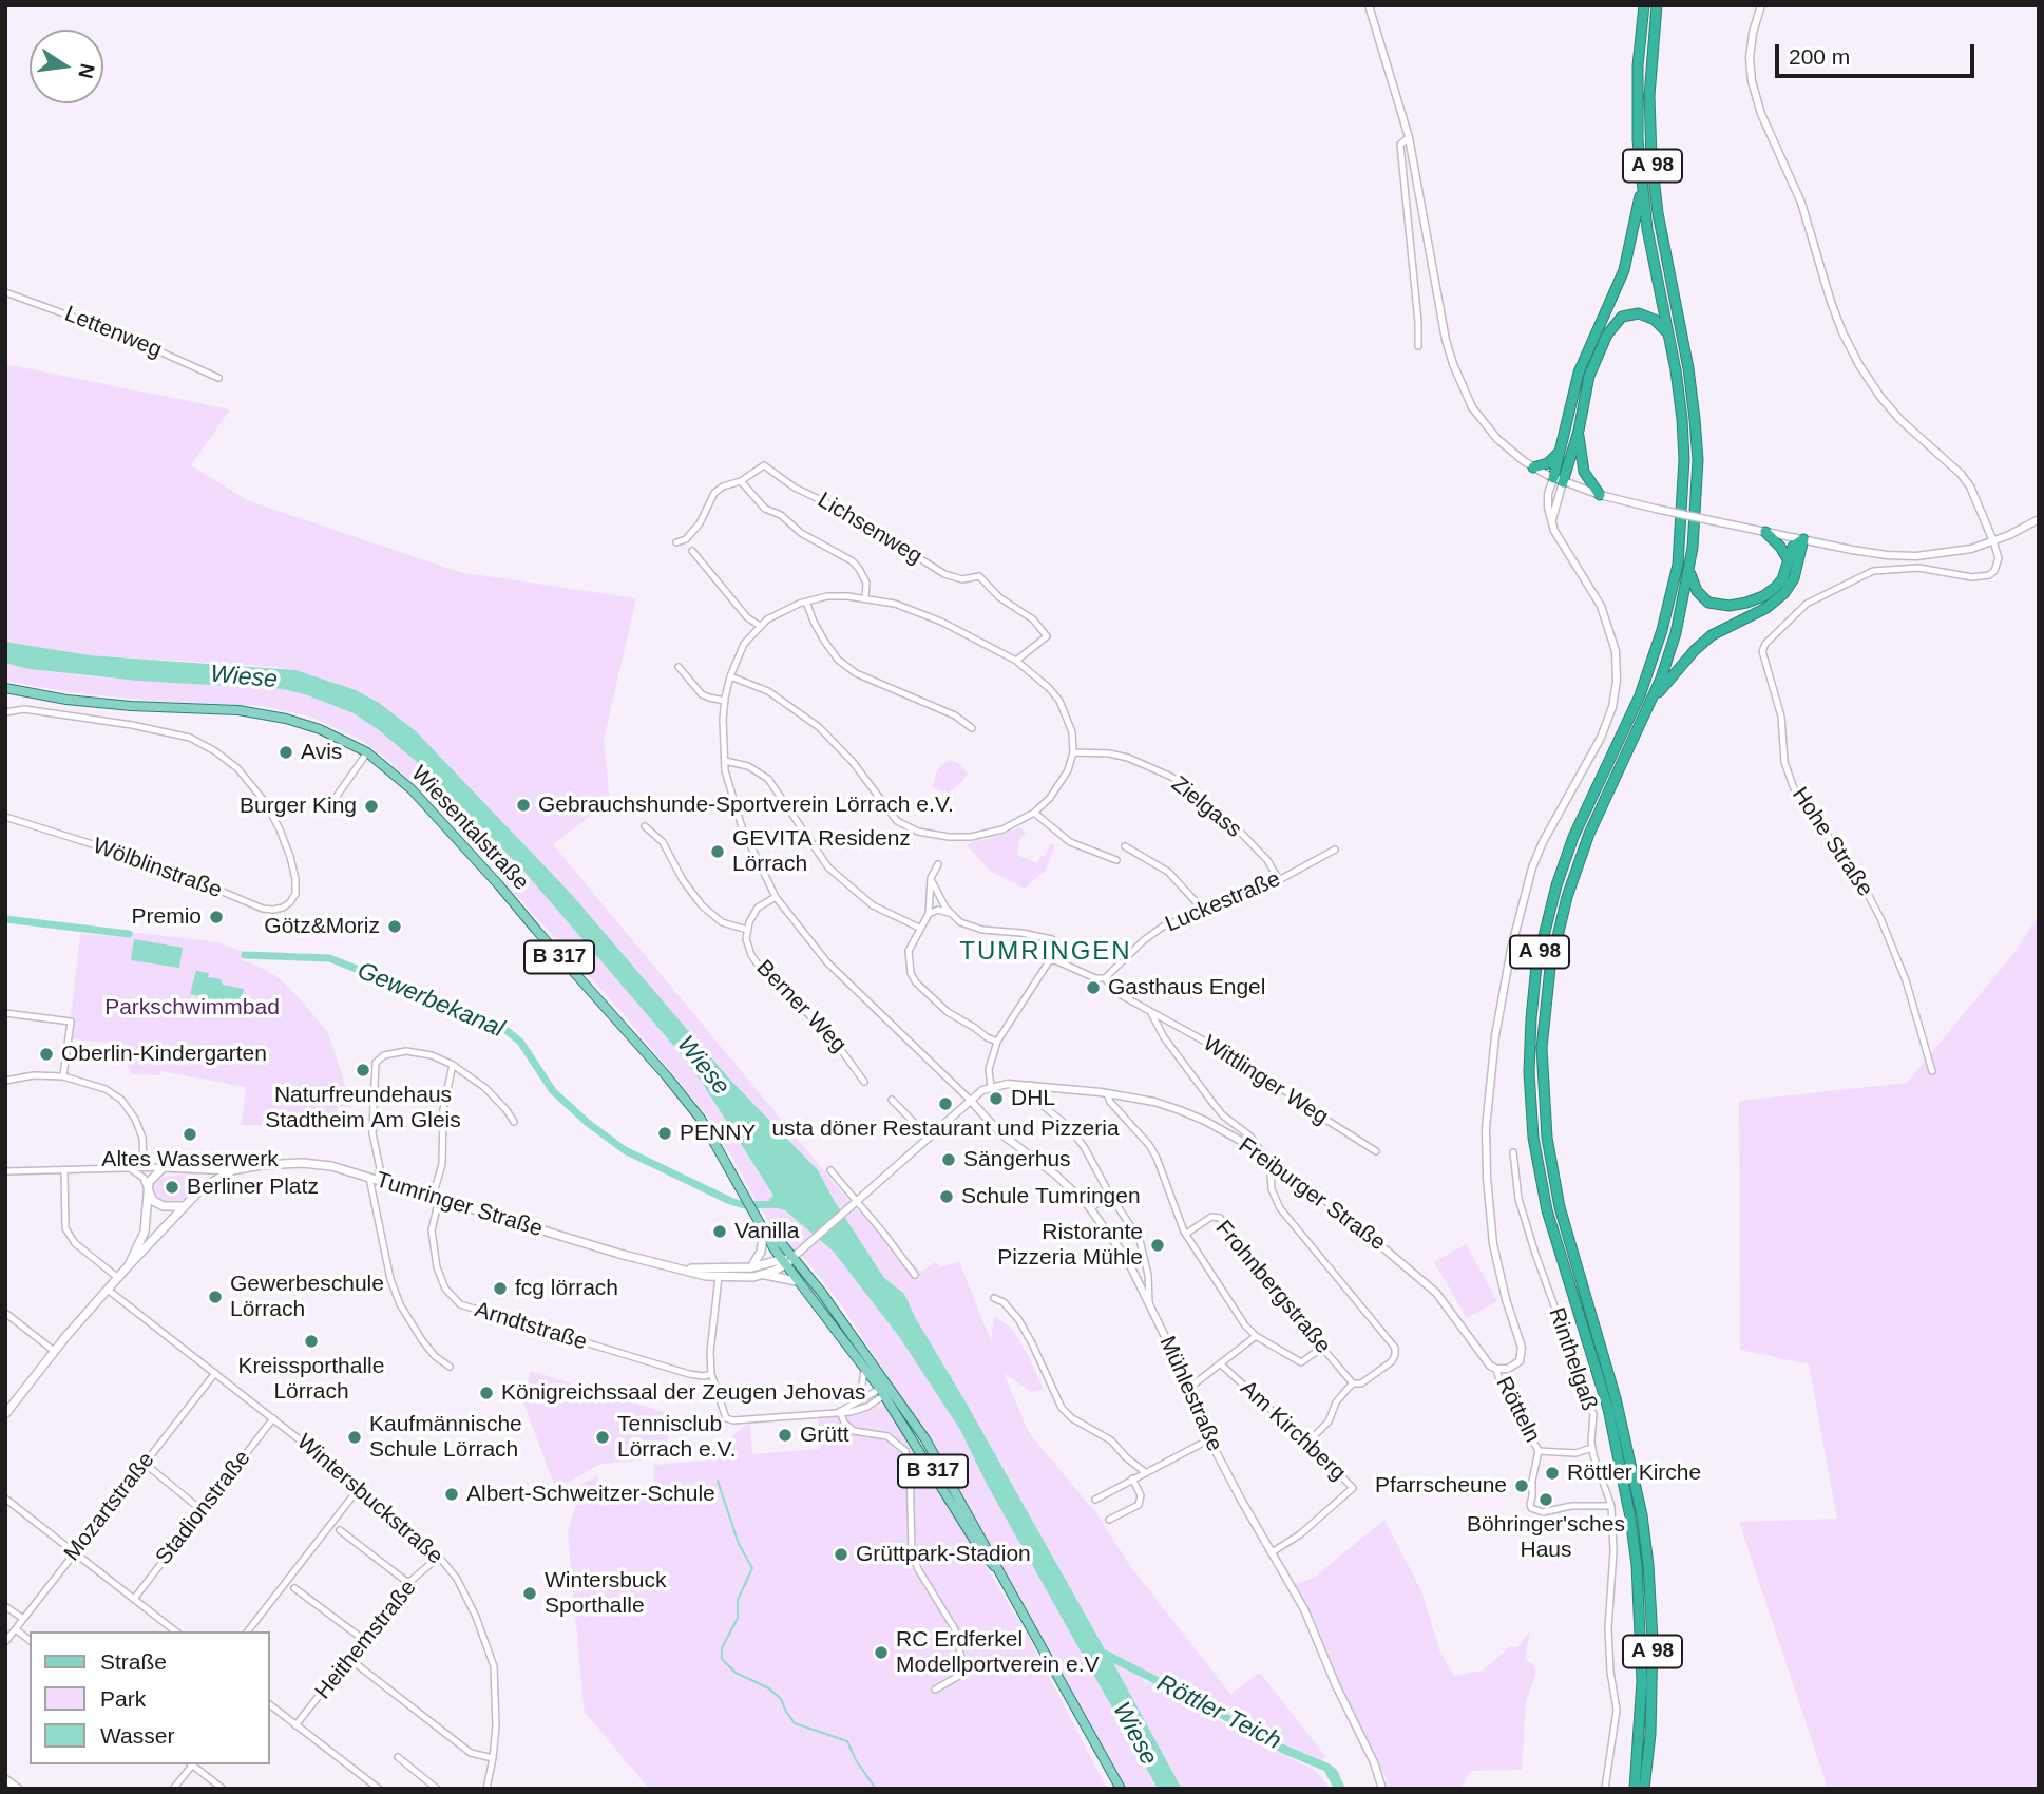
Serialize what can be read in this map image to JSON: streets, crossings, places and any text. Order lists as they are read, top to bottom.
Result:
{
  "streets": {
    "highway": ["A 98"],
    "main road": ["Wiesentalstraße", "B 317", "Tumringer Straße"],
    "street": [
      "Lettenweg",
      "Lichsenweg",
      "Zielgass",
      "Hohe Straße",
      "Wölblinstraße",
      "Luckestraße",
      "Berner Weg",
      "Wittlinger Weg",
      "Freiburger Straße",
      "Frohnbergstraße",
      "Arndtstraße",
      "Rinthelgaß",
      "Mühlestraße",
      "Rötteln",
      "Am Kirchberg",
      "Wintersbuckstraße",
      "Mozartstraße",
      "Stadionstraße",
      "Heithemstraße"
    ]
  },
  "crossings": [
    ["Zielgass", "Luckestraße"],
    ["Wiesentalstraße", "B 317"],
    ["Luckestraße", "Wittlinger Weg"],
    ["B 317", "Freiburger Straße"],
    ["B 317", "Tumringer Straße"],
    ["Freiburger Straße", "Tumringer Straße"],
    ["Freiburger Straße", "Mühlestraße"],
    ["Freiburger Straße", "Rötteln"],
    ["Tumringer Straße", "Arndtstraße"],
    ["Rinthelgaß", "Rötteln"],
    ["Mühlestraße", "Am Kirchberg"],
    ["Wintersbuckstraße", "Mozartstraße"],
    ["Wintersbuckstraße", "Stadionstraße"],
    ["Wintersbuckstraße", "Heithemstraße"]
  ],
  "districts": ["TUMRINGEN"],
  "water": ["Wiese", "Gewerbekanal", "Röttler Teich"],
  "parks": ["Parkschwimmbad"],
  "places": [
    "Avis",
    "Gebrauchshunde-Sportverein Lörrach e.V.",
    "Burger King",
    "GEVITA Residenz Lörrach",
    "Premio",
    "Götz&Moriz",
    "Gasthaus Engel",
    "Oberlin-Kindergarten",
    "Naturfreundehaus Stadtheim Am Gleis",
    "DHL",
    "usta döner Restaurant und Pizzeria",
    "PENNY",
    "Altes Wasserwerk",
    "Sängerhus",
    "Berliner Platz",
    "Schule Tumringen",
    "Vanilla",
    "Ristorante Pizzeria Mühle",
    "fcg lörrach",
    "Gewerbeschule Lörrach",
    "Kreissporthalle Lörrach",
    "Königreichssaal der Zeugen Jehovas",
    "Grütt",
    "Kaufmännische Schule Lörrach",
    "Tennisclub Lörrach e.V.",
    "Röttler Kirche",
    "Pfarrscheune",
    "Albert-Schweitzer-Schule",
    "Böhringer'sches Haus",
    "Grüttpark-Stadion",
    "Wintersbuck Sporthalle",
    "RC Erdferkel Modellportverein e.V"
  ],
  "legend": ["Straße", "Park", "Wasser"],
  "scale_bar": "200 m",
  "north": "right"
}
